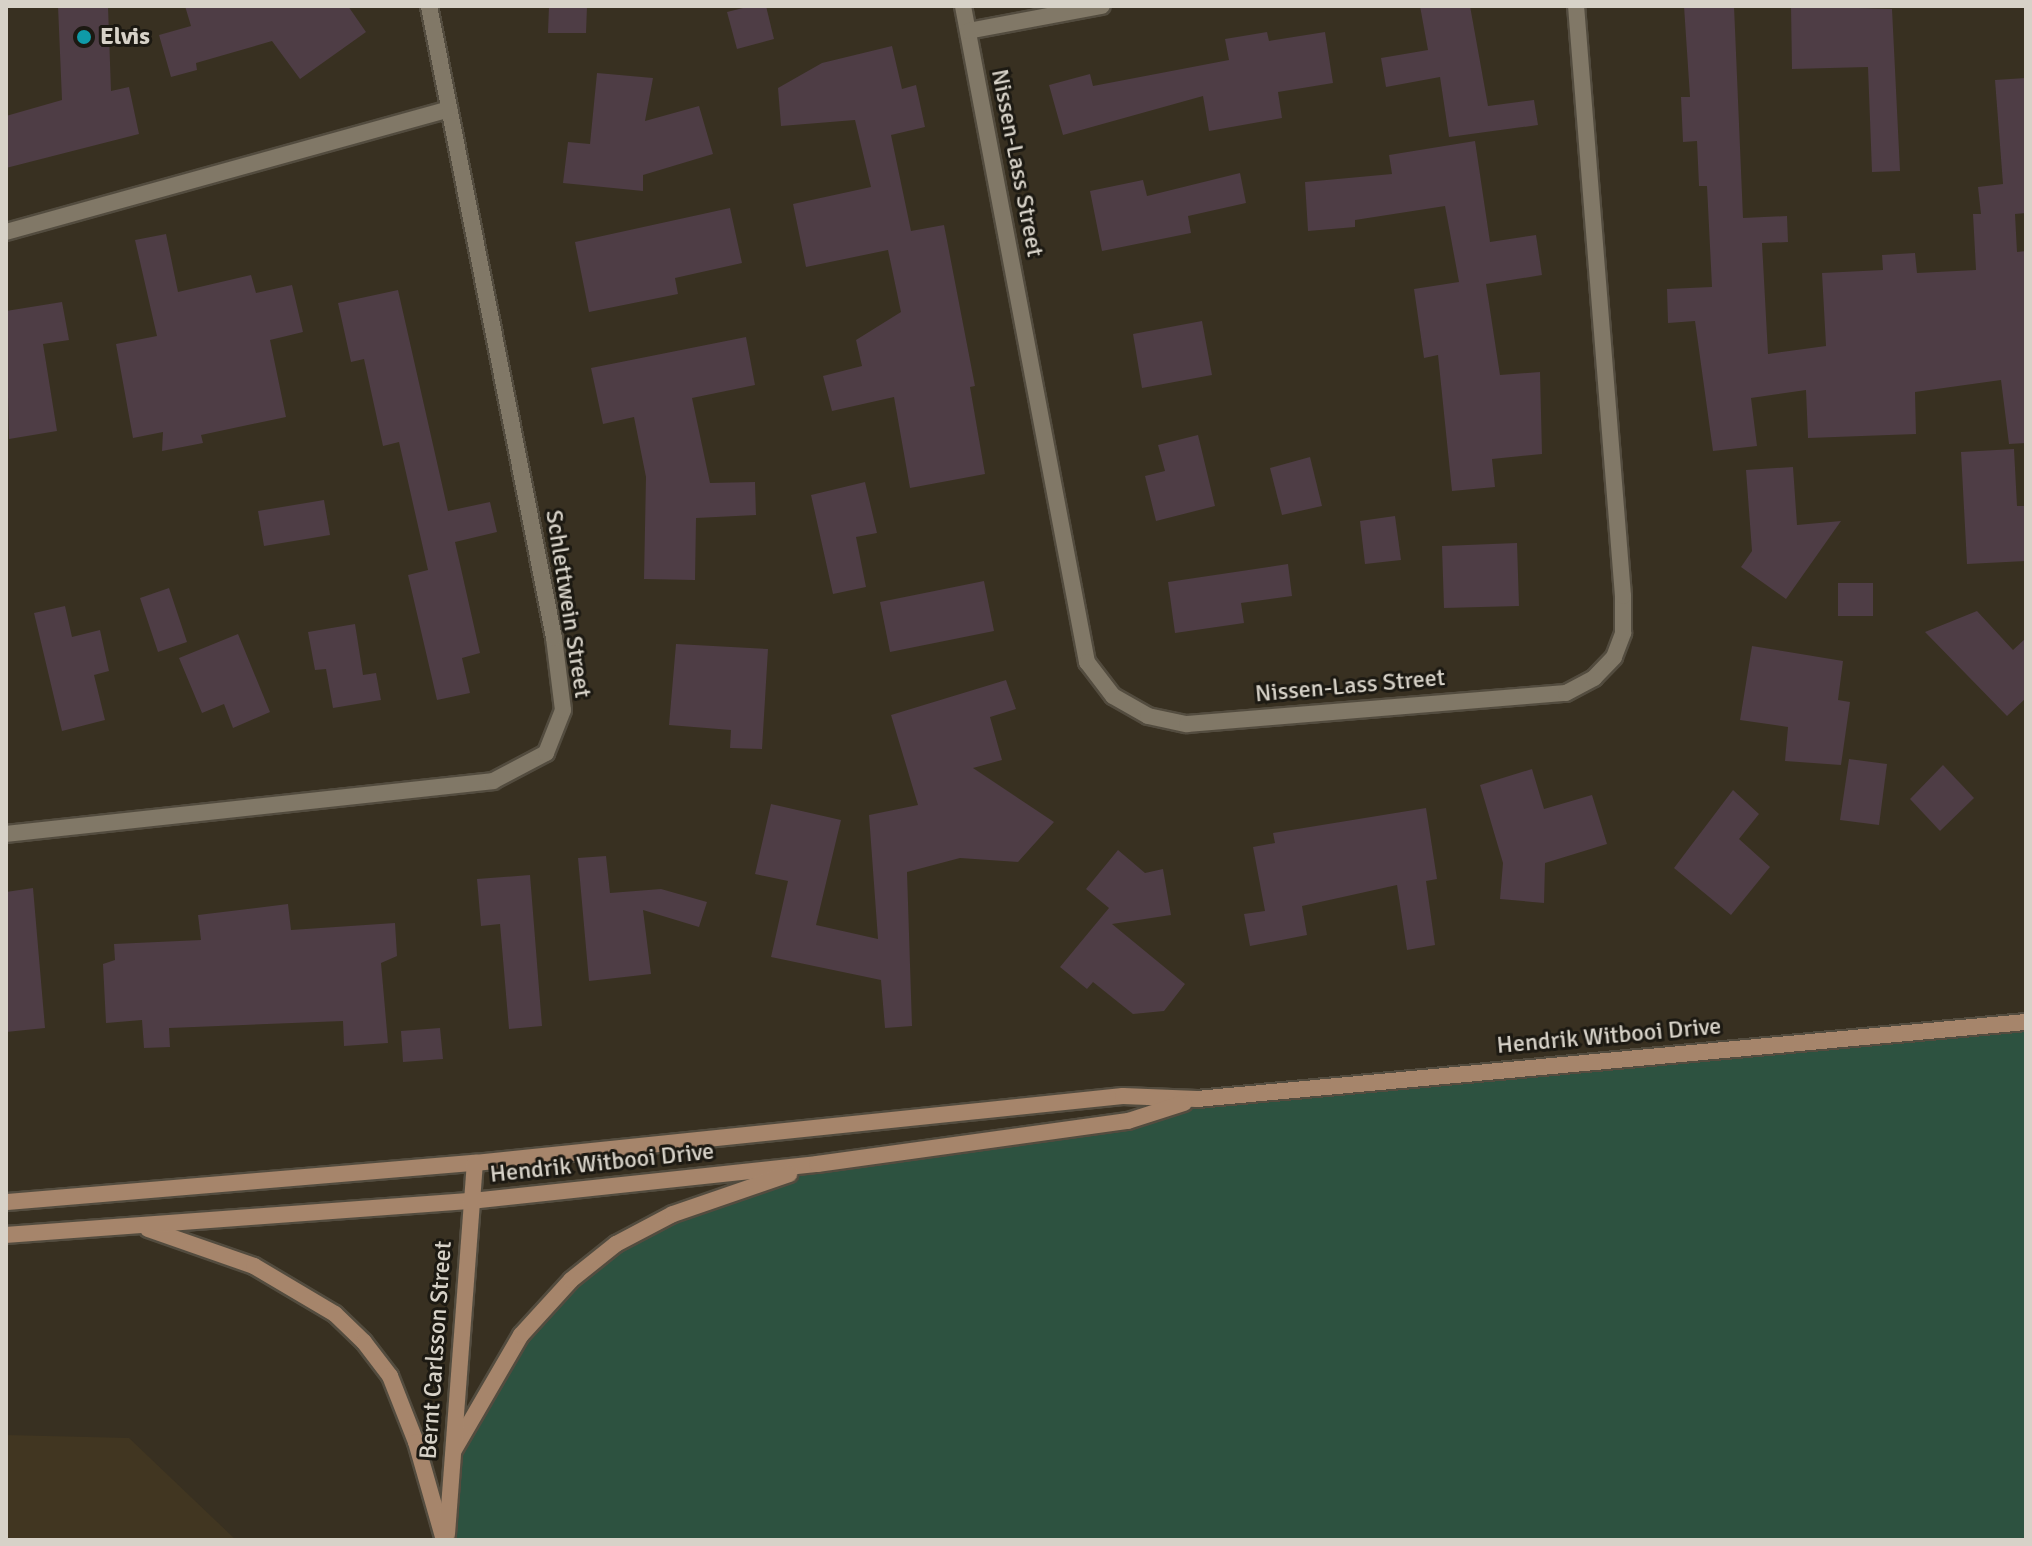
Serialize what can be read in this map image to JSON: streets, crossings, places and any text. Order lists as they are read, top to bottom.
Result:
{
  "streets": {
    "main road": ["Hendrik Witbooi Drive", "Bernt Carlsson Street"],
    "street": ["Nissen-Lass Street", "Schlettwein Street"]
  },
  "crossings": [
    ["Hendrik Witbooi Drive", "Bernt Carlsson Street"]
  ],
  "places": ["Elvis"]
}
